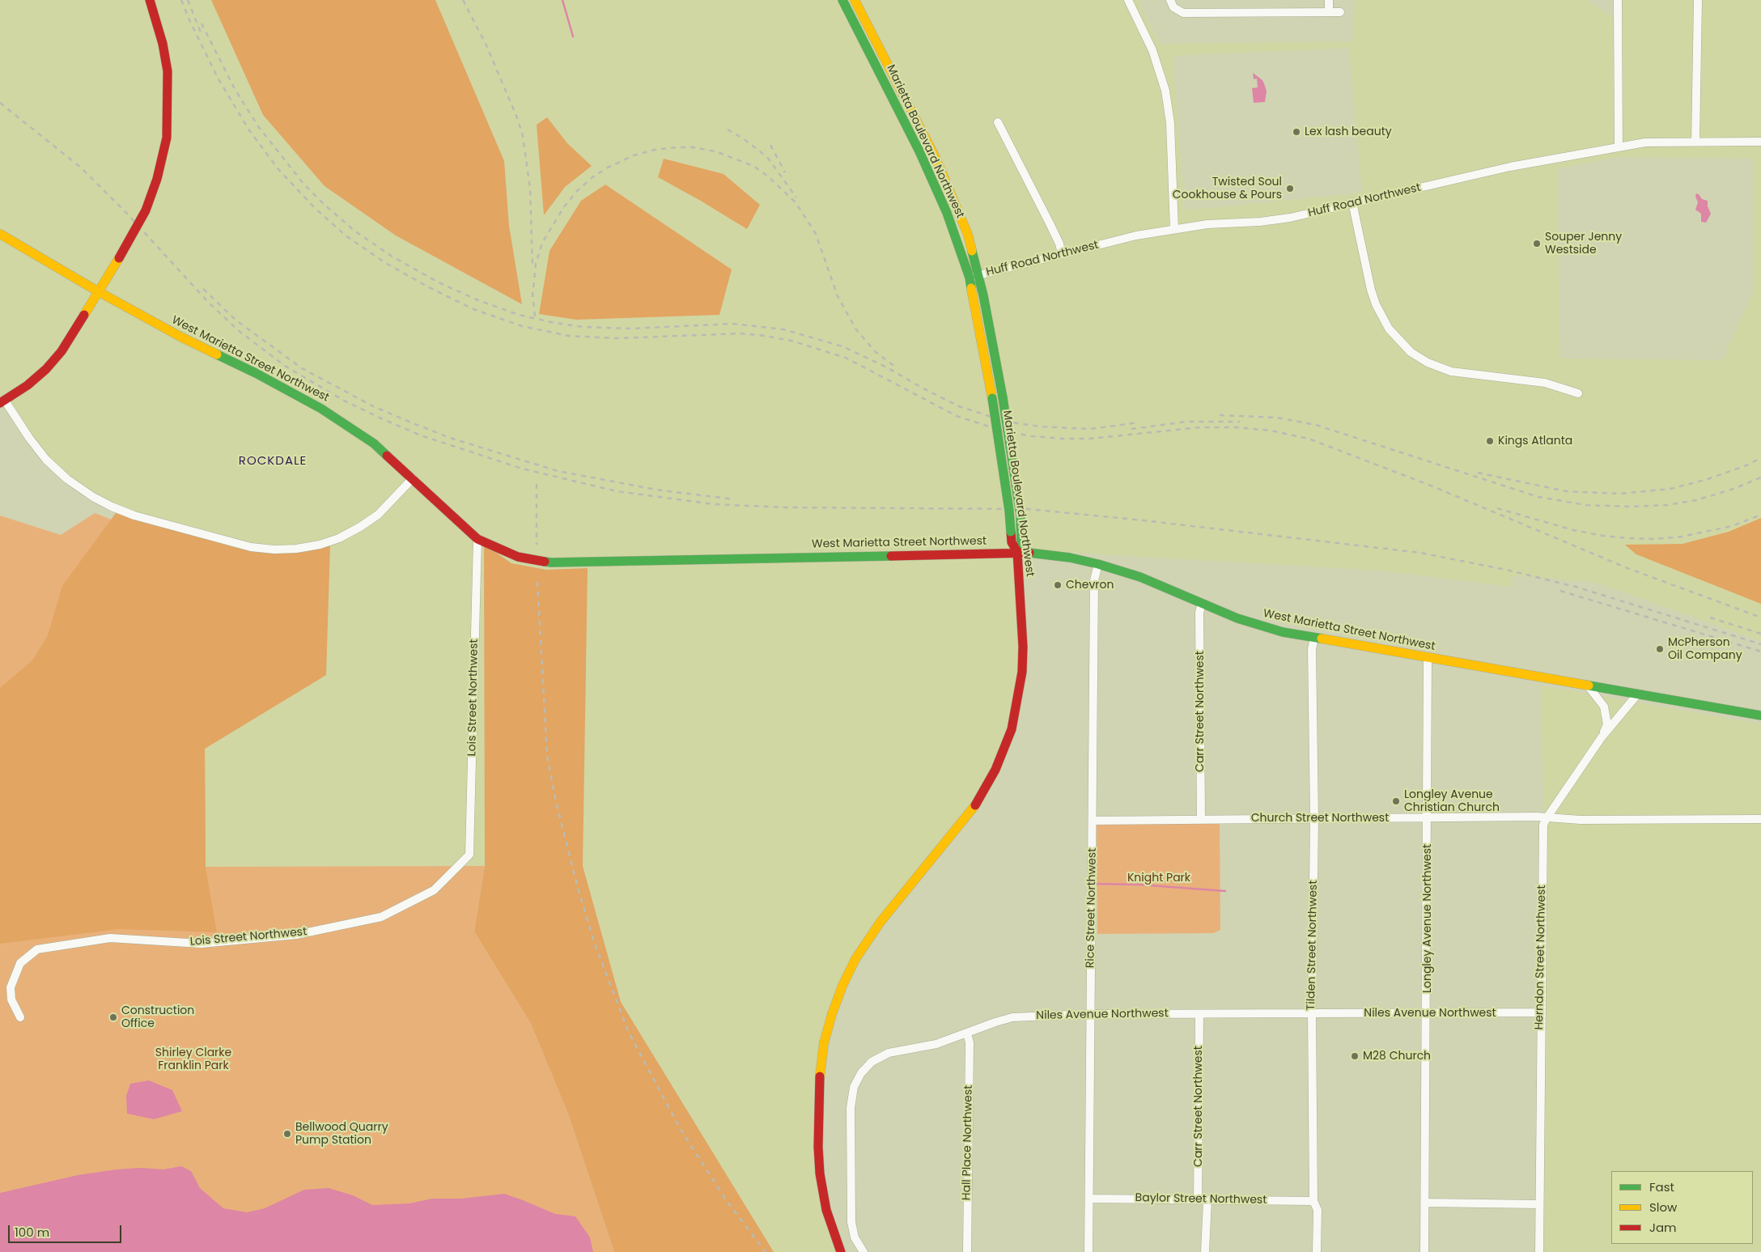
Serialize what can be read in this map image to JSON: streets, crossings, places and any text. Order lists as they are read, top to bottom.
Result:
{
  "streets": {
    "street": [
      "Marietta Boulevard Northwest",
      "Huff Road Northwest",
      "West Marietta Street Northwest",
      "Lois Street Northwest",
      "Carr Street Northwest",
      "Church Street Northwest",
      "Rice Street Northwest",
      "Longley Avenue Northwest",
      "Tilden Street Northwest",
      "Herndon Street Northwest",
      "Niles Avenue Northwest",
      "Hall Place Northwest",
      "Baylor Street Northwest"
    ]
  },
  "crossings": [
    ["Marietta Boulevard Northwest", "Huff Road Northwest"],
    ["Marietta Boulevard Northwest", "West Marietta Street Northwest"],
    ["West Marietta Street Northwest", "Lois Street Northwest"],
    ["West Marietta Street Northwest", "Carr Street Northwest"],
    ["West Marietta Street Northwest", "Rice Street Northwest"],
    ["West Marietta Street Northwest", "Longley Avenue Northwest"],
    ["West Marietta Street Northwest", "Tilden Street Northwest"],
    ["West Marietta Street Northwest", "Herndon Street Northwest"],
    ["Carr Street Northwest", "Church Street Northwest"],
    ["Carr Street Northwest", "Niles Avenue Northwest"],
    ["Carr Street Northwest", "Baylor Street Northwest"],
    ["Church Street Northwest", "Rice Street Northwest"],
    ["Church Street Northwest", "Longley Avenue Northwest"],
    ["Church Street Northwest", "Tilden Street Northwest"],
    ["Church Street Northwest", "Herndon Street Northwest"],
    ["Rice Street Northwest", "Niles Avenue Northwest"],
    ["Rice Street Northwest", "Baylor Street Northwest"],
    ["Longley Avenue Northwest", "Niles Avenue Northwest"],
    ["Tilden Street Northwest", "Niles Avenue Northwest"],
    ["Tilden Street Northwest", "Baylor Street Northwest"],
    ["Herndon Street Northwest", "Niles Avenue Northwest"],
    ["Niles Avenue Northwest", "Hall Place Northwest"]
  ],
  "districts": ["ROCKDALE"],
  "parks": ["Knight Park", "Shirley Clarke Franklin Park"],
  "places": [
    "Lex lash beauty",
    "Twisted Soul Cookhouse & Pours",
    "Souper Jenny Westside",
    "Kings Atlanta",
    "Chevron",
    "McPherson Oil Company",
    "Longley Avenue Christian Church",
    "Construction Office",
    "M28 Church",
    "Bellwood Quarry Pump Station"
  ],
  "legend": ["Fast", "Slow", "Jam"],
  "scale_bar": "100 m"
}
